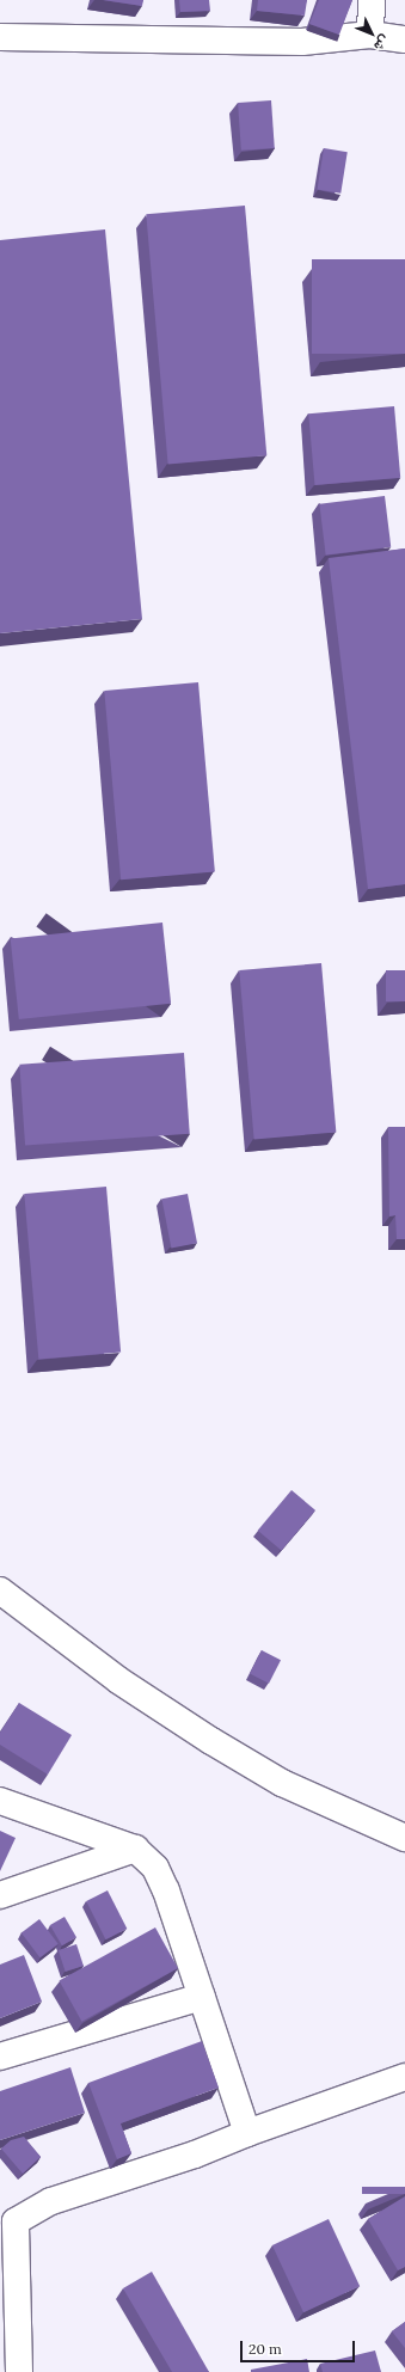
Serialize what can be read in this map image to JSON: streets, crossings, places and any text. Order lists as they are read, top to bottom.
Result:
{
  "scale_bar": "20 m",
  "north": "bottom right"
}
